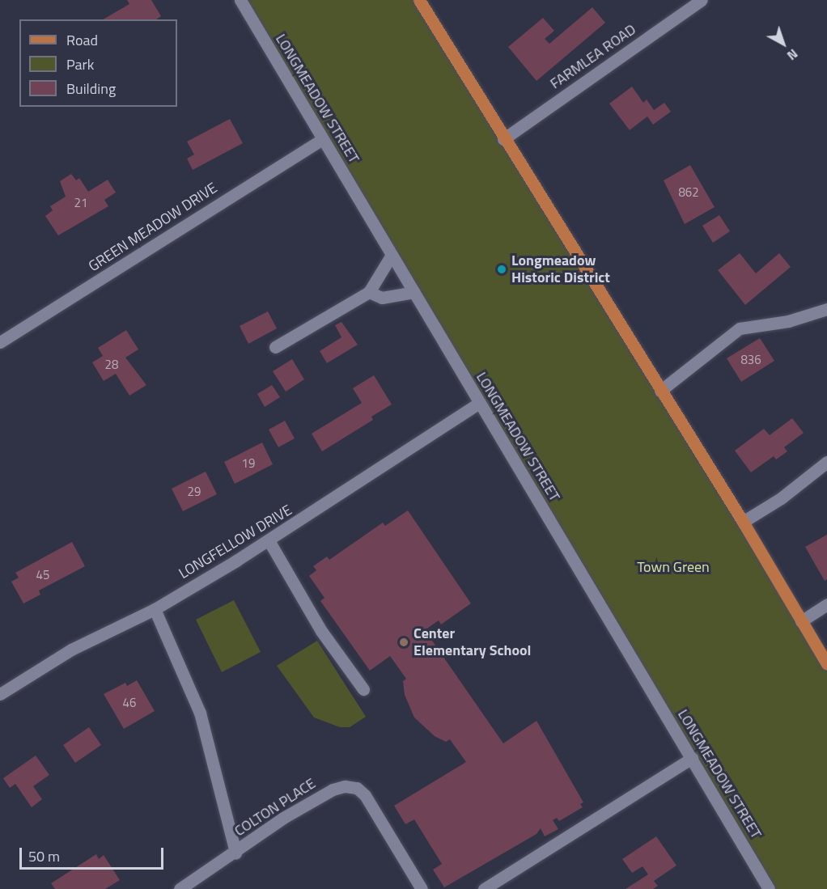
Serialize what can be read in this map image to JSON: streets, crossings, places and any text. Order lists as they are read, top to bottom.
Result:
{
  "streets": {
    "street": [
      "FARMLEA ROAD",
      "LONGMEADOW STREET",
      "GREEN MEADOW DRIVE",
      "LONGFELLOW DRIVE",
      "COLTON PLACE"
    ]
  },
  "crossings": [
    ["LONGMEADOW STREET", "GREEN MEADOW DRIVE"],
    ["LONGMEADOW STREET", "LONGFELLOW DRIVE"],
    ["LONGFELLOW DRIVE", "COLTON PLACE"]
  ],
  "parks": ["Town Green"],
  "places": ["Longmeadow Historic District", "Center Elementary School"],
  "house_numbers": [
    "862",
    "21",
    "836",
    "28",
    "19",
    "29",
    "45",
    "46"
  ],
  "legend": ["Road", "Park", "Building"],
  "scale_bar": "50 m",
  "north": "bottom right"
}
